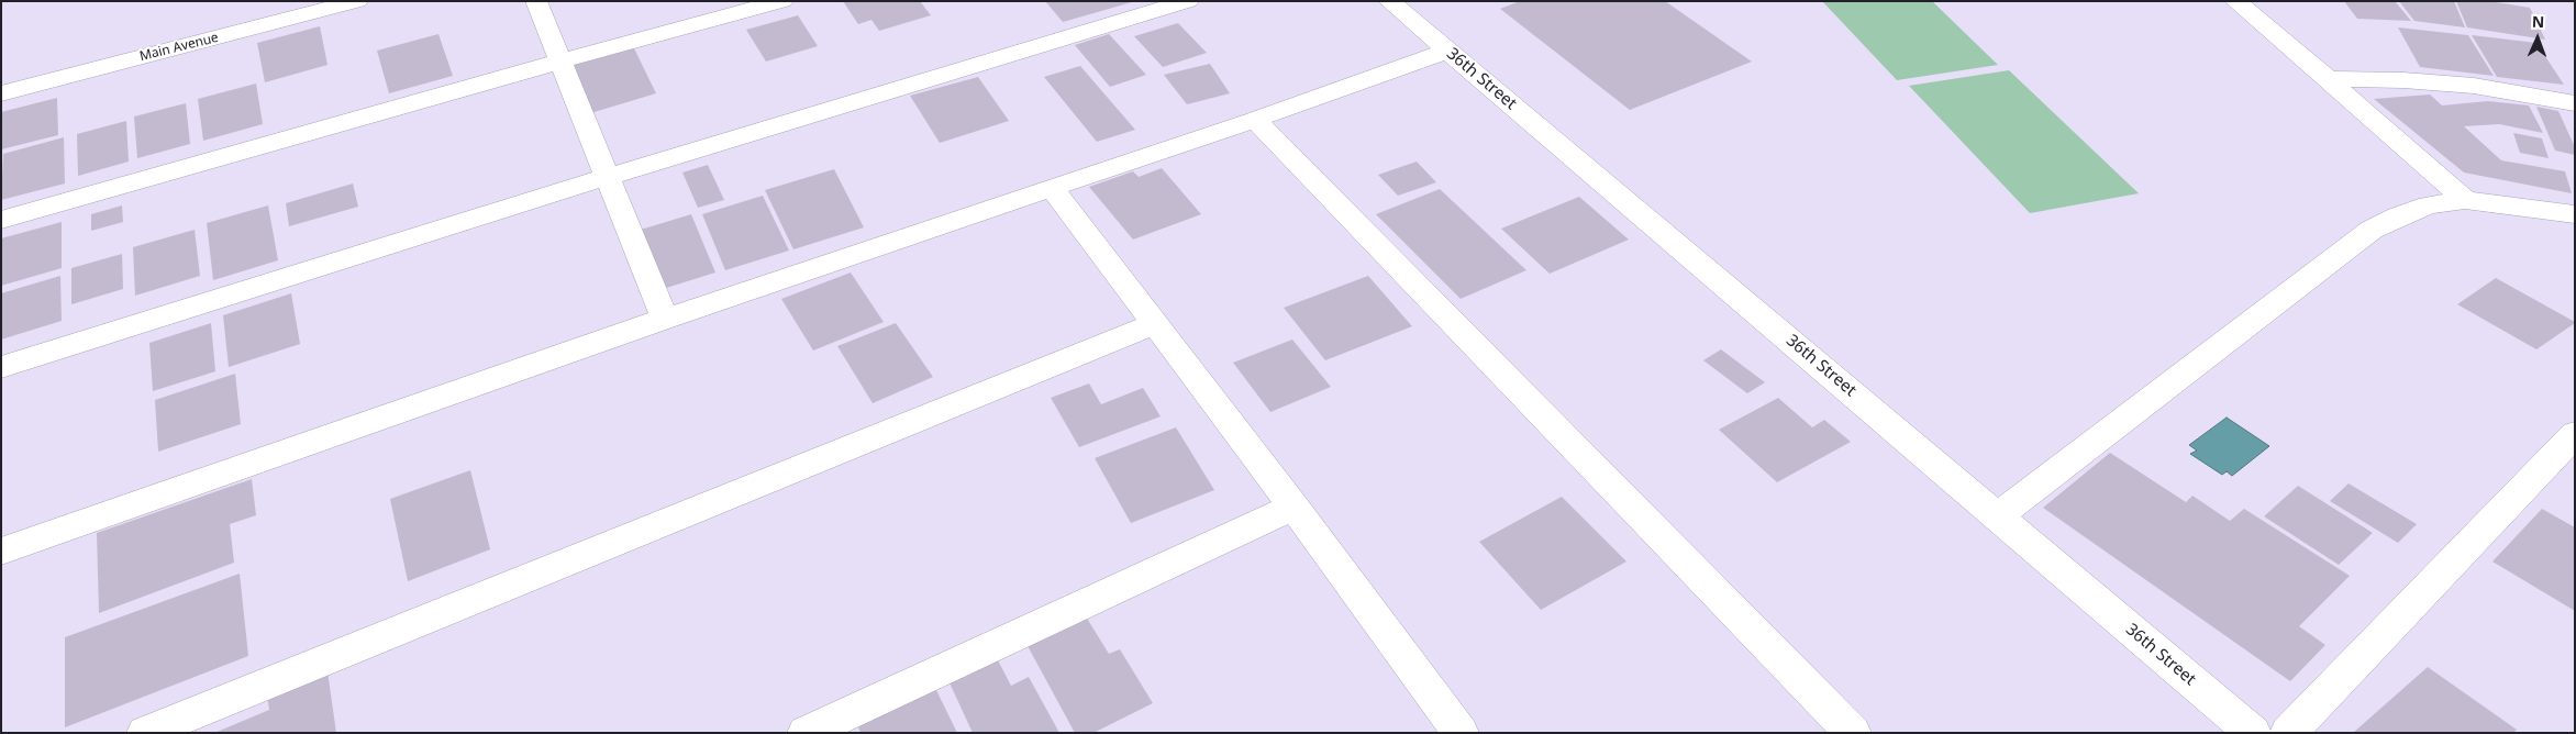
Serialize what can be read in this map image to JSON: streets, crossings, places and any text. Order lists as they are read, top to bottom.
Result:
{
  "streets": {
    "street": ["Main Avenue", "36th Street"]
  },
  "north": "top"
}
